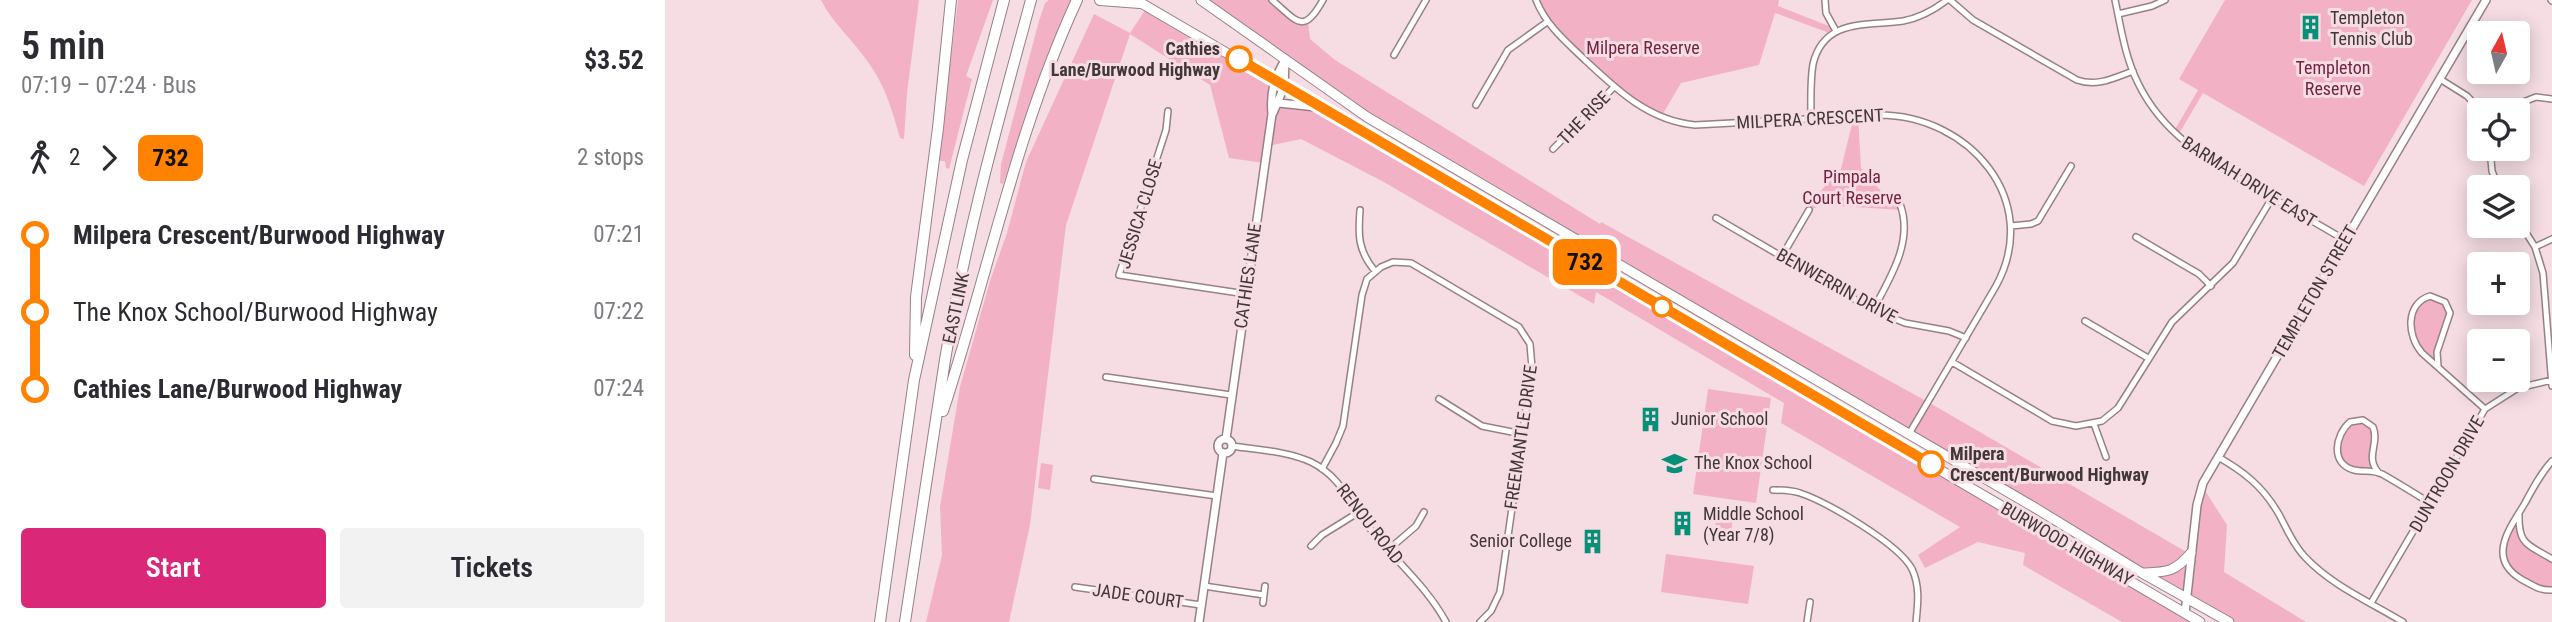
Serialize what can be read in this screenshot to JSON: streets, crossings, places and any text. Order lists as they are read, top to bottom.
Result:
{
  "streets": {
    "highway": ["EASTLINK", "BURWOOD HIGHWAY"],
    "street": [
      "THE RISE",
      "MILPERA CRESCENT",
      "BARMAH DRIVE EAST",
      "JESSICA CLOSE",
      "CATHIES LANE",
      "BENWERRIN DRIVE",
      "TEMPLETON STREET",
      "FREEMANTLE DRIVE",
      "DUNTROON DRIVE",
      "RENOU ROAD",
      "JADE COURT"
    ]
  },
  "crossings": [
    ["THE RISE", "MILPERA CRESCENT"],
    ["MILPERA CRESCENT", "BENWERRIN DRIVE"],
    ["MILPERA CRESCENT", "BURWOOD HIGHWAY"],
    ["BARMAH DRIVE EAST", "TEMPLETON STREET"],
    ["JESSICA CLOSE", "CATHIES LANE"],
    ["CATHIES LANE", "RENOU ROAD"],
    ["CATHIES LANE", "BURWOOD HIGHWAY"],
    ["TEMPLETON STREET", "BURWOOD HIGHWAY"]
  ],
  "parks": ["Milpera Reserve", "Templeton Reserve", "Pimpala Court Reserve"],
  "places": {
    "building": [
      "Templeton Tennis Club",
      "Junior School",
      "Middle School (Year 7/8)",
      "Senior College"
    ],
    "other": ["Cathies Lane/Burwood Highway", "Milpera Crescent/Burwood Highway"],
    "school or university": ["The Knox School"]
  },
  "lines": ["bus line 732"],
  "north": "top",
  "page": {
    "heading": ["5 min", "07:19 – 07:24 · Bus", "$3.52"],
    "on_map": "732",
    "map_buttons": ["+", "−"],
    "legs": ["2", "732", "2 stops"],
    "list": [
      {
        "name": "Milpera Crescent/Burwood Highway",
        "value": "07:21"
      },
      {
        "name": "The Knox School/Burwood Highway",
        "value": "07:22"
      },
      {
        "name": "Cathies Lane/Burwood Highway",
        "value": "07:24"
      }
    ],
    "buttons": ["Start", "Tickets"]
  }
}
